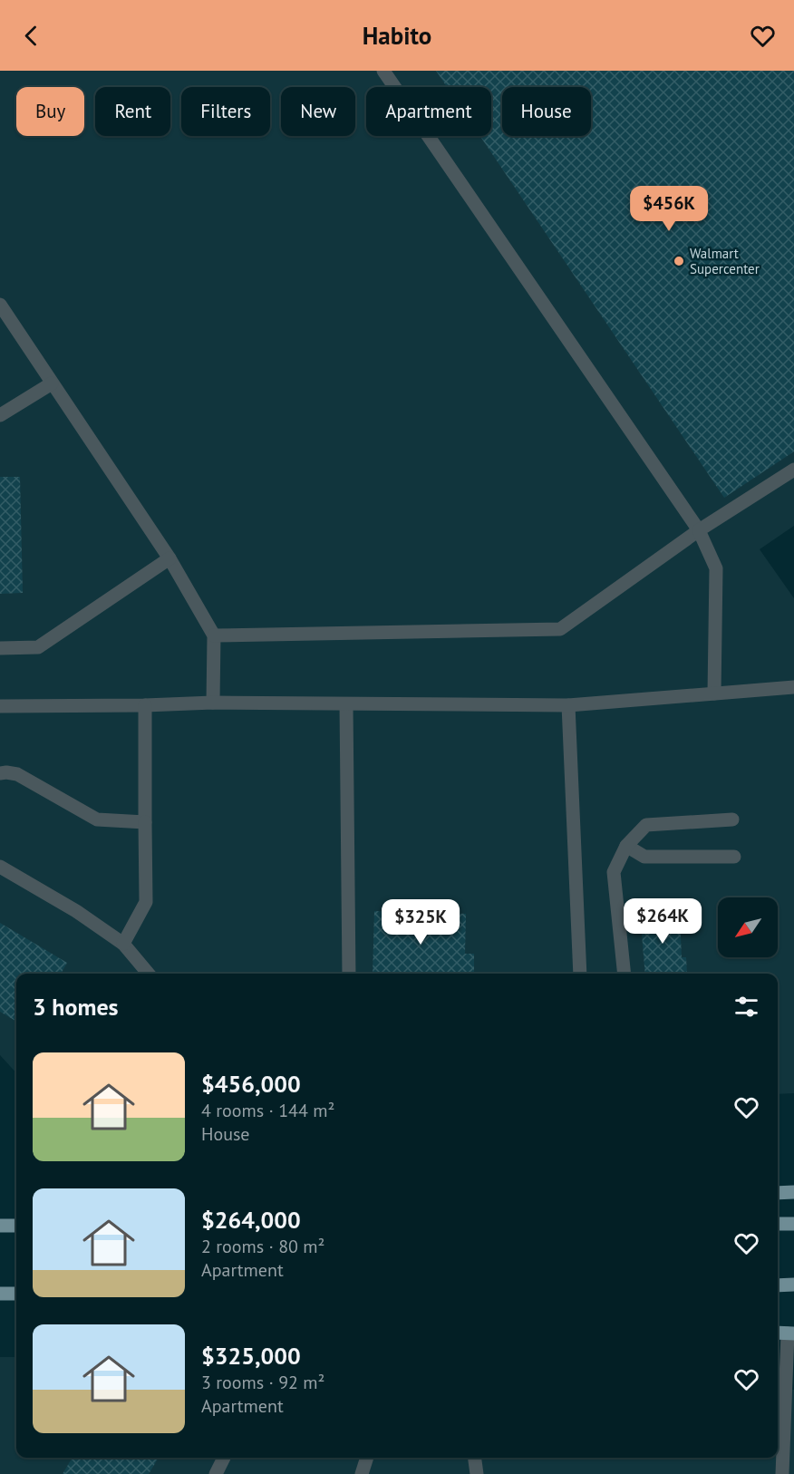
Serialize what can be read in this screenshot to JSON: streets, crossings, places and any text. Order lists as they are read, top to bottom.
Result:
{
  "places": ["Walmart Supercenter"],
  "north": "bottom left",
  "page": {
    "header": "Habito",
    "chip": [
      "Buy",
      "Rent",
      "Filters",
      "New",
      "Apartment",
      "House"
    ],
    "price": ["$456K", "$264K", "$325K"],
    "heading": "3 homes",
    "list": [
      {
        "name": "$456,000",
        "note": "4 rooms · 144 m² · House"
      },
      {
        "name": "$264,000",
        "note": "2 rooms · 80 m² · Apartment"
      },
      {
        "name": "$325,000",
        "note": "3 rooms · 92 m² · Apartment"
      }
    ]
  }
}
